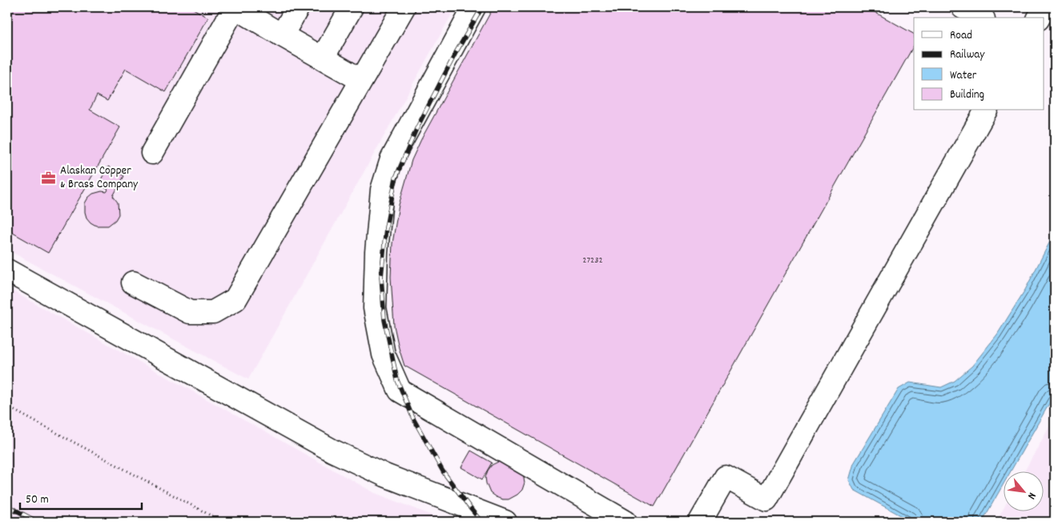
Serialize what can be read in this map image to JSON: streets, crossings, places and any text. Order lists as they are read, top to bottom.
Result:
{
  "places": {
    "office": ["Alaskan Copper & Brass Company"]
  },
  "house_numbers": ["27232"],
  "legend": [
    "Road",
    "Railway",
    "Water",
    "Building"
  ],
  "scale_bar": "50 m",
  "north": "bottom right"
}
